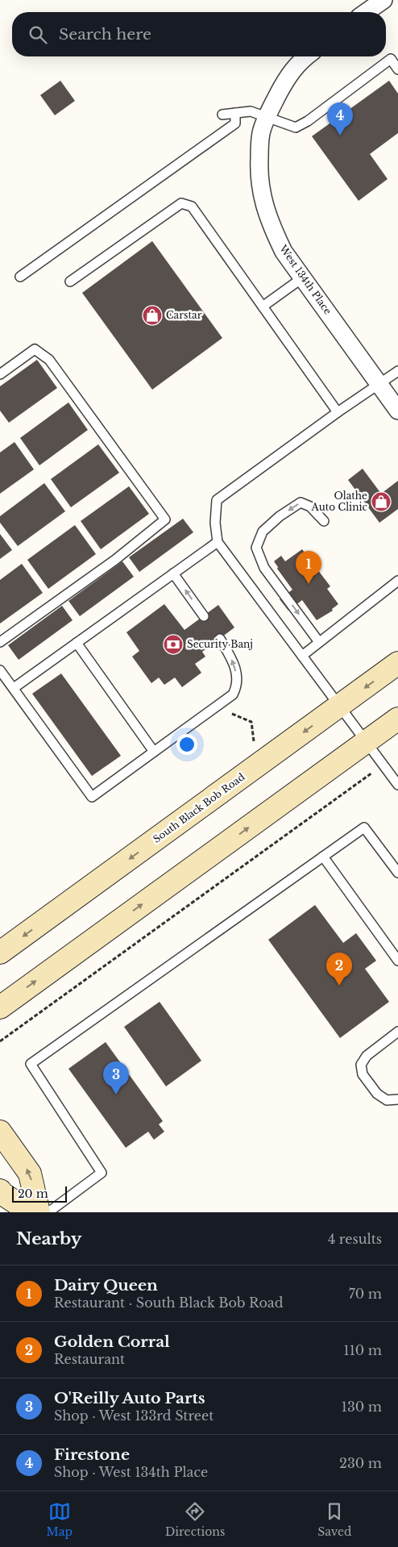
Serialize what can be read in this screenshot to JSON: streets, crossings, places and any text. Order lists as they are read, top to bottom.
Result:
{
  "streets": {
    "main road": ["South Black Bob Road"],
    "street": ["West 134th Place"]
  },
  "places": {
    "shop": ["Carstar", "Olathe Auto Clinic"],
    "bank": ["Security Banj"]
  },
  "scale_bar": "20 m",
  "page": {
    "search": "Search here",
    "pins": [
      "4",
      "1",
      "2",
      "3"
    ],
    "scale": "20 m",
    "heading": ["Nearby", "4 results"],
    "list": [
      {
        "mark": "1",
        "name": "Dairy Queen",
        "note": "Restaurant · South Black Bob Road",
        "value": "70 m"
      },
      {
        "mark": "2",
        "name": "Golden Corral",
        "note": "Restaurant",
        "value": "110 m"
      },
      {
        "mark": "3",
        "name": "O'Reilly Auto Parts",
        "note": "Shop · West 133rd Street",
        "value": "130 m"
      },
      {
        "mark": "4",
        "name": "Firestone",
        "note": "Shop · West 134th Place",
        "value": "230 m"
      }
    ],
    "nav": ["Map", "Directions", "Saved"]
  }
}
